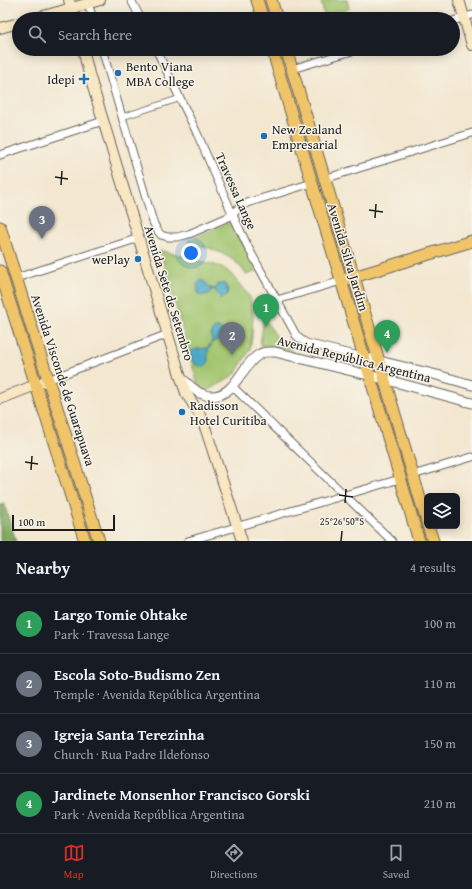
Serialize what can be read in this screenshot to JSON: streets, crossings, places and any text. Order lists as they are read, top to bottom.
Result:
{
  "streets": {
    "main road": ["Avenida Silva Jardim", "Avenida Sete de Setembro", "Avenida Visconde de Guarapuava"],
    "street": ["Travessa Lange", "Avenida República Argentina"]
  },
  "crossings": [
    ["Travessa Lange", "Avenida Sete de Setembro"],
    ["Travessa Lange", "Avenida República Argentina"],
    ["Avenida Silva Jardim", "Avenida República Argentina"],
    ["Avenida Sete de Setembro", "Avenida República Argentina"]
  ],
  "places": {
    "other": [
      "Bento Viana MBA College",
      "New Zealand Empresarial",
      "wePlay",
      "Radisson Hotel Curitiba"
    ],
    "health": ["Idepi"]
  },
  "scale_bar": "100 m",
  "page": {
    "search": "Search here",
    "pins": [
      "3",
      "1",
      "4",
      "2"
    ],
    "scale": "100 m",
    "heading": ["Nearby", "4 results"],
    "list": [
      {
        "mark": "1",
        "name": "Largo Tomie Ohtake",
        "note": "Park · Travessa Lange",
        "value": "100 m"
      },
      {
        "mark": "2",
        "name": "Escola Soto-Budismo Zen",
        "note": "Temple · Avenida República Argentina",
        "value": "110 m"
      },
      {
        "mark": "3",
        "name": "Igreja Santa Terezinha",
        "note": "Church · Rua Padre Ildefonso",
        "value": "150 m"
      },
      {
        "mark": "4",
        "name": "Jardinete Monsenhor Francisco Gorski",
        "note": "Park · Avenida República Argentina",
        "value": "210 m"
      }
    ],
    "nav": ["Map", "Directions", "Saved"]
  },
  "coordinates": ["25°26'50\"S"]
}
